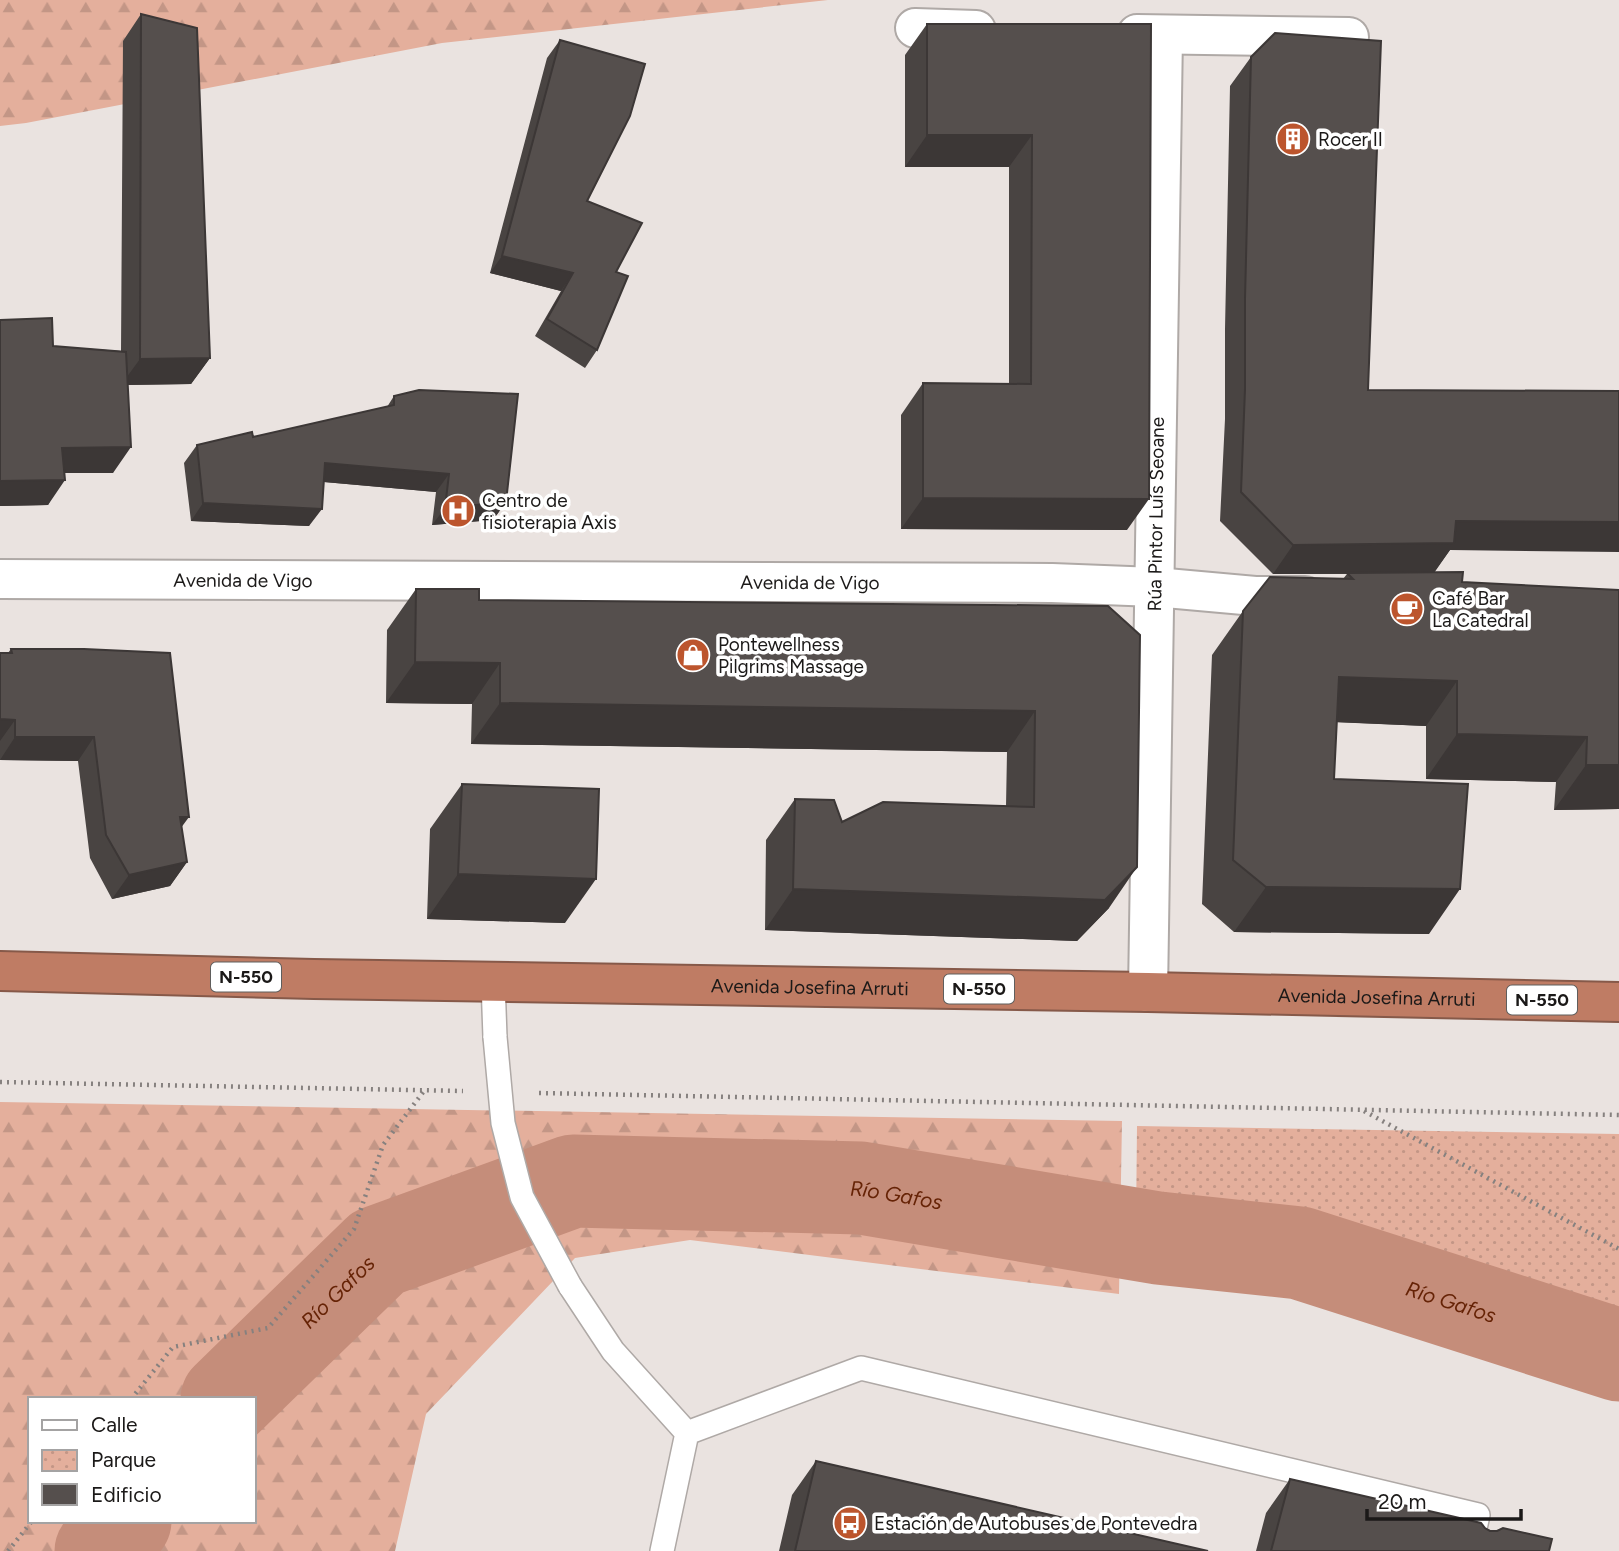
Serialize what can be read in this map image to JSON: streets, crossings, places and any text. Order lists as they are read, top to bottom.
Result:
{
  "streets": {
    "highway": ["N-550", "Avenida Josefina Arruti"],
    "street": ["Rúa Pintor Luís Seoane", "Avenida de Vigo"]
  },
  "crossings": [
    ["Rúa Pintor Luís Seoane", "Avenida de Vigo"],
    ["Rúa Pintor Luís Seoane", "Avenida Josefina Arruti"]
  ],
  "water": ["Río Gafos"],
  "places": {
    "building": ["Rocer II"],
    "hospital": ["Centro de fisioterapia Axis"],
    "cafe": ["Café Bar La Catedral"],
    "shop": ["Pontewellness Pilgrims Massage"],
    "bus stop": ["Estación de Autobuses de Pontevedra"]
  },
  "legend": ["Calle", "Parque", "Edificio"],
  "scale_bar": "20 m"
}
